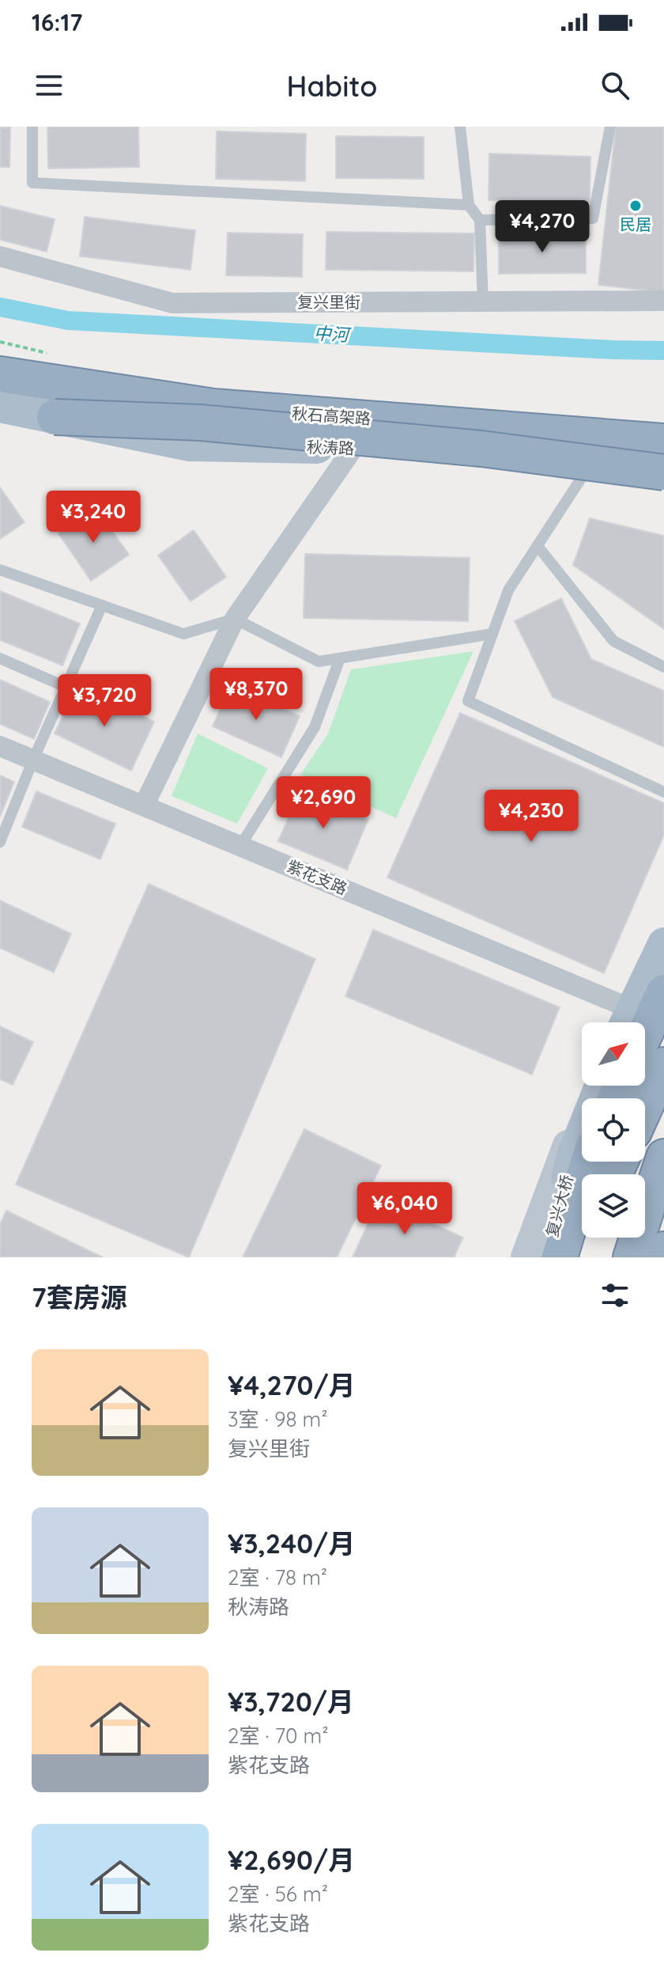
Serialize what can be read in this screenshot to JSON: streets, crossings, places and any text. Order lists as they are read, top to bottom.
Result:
{
  "streets": {
    "highway": ["秋石高架路", "复兴大桥"],
    "main road": ["秋涛路"],
    "street": ["复兴里街", "紫花支路"]
  },
  "crossings": [
    ["秋石高架路", "秋涛路"]
  ],
  "water": ["中河"],
  "places": ["民居"],
  "north": "top right",
  "page": {
    "status": "16:17",
    "header": "Habito",
    "price": [
      "¥4,270",
      "¥3,240",
      "¥8,370",
      "¥3,720",
      "¥2,690",
      "¥4,230",
      "¥6,040"
    ],
    "heading": "7套房源",
    "list": [
      {
        "name": "¥4,270/月",
        "note": "3室 · 98 m² · 复兴里街"
      },
      {
        "name": "¥3,240/月",
        "note": "2室 · 78 m² · 秋涛路"
      },
      {
        "name": "¥3,720/月",
        "note": "2室 · 70 m² · 紫花支路"
      },
      {
        "name": "¥2,690/月",
        "note": "2室 · 56 m² · 紫花支路"
      }
    ]
  }
}
